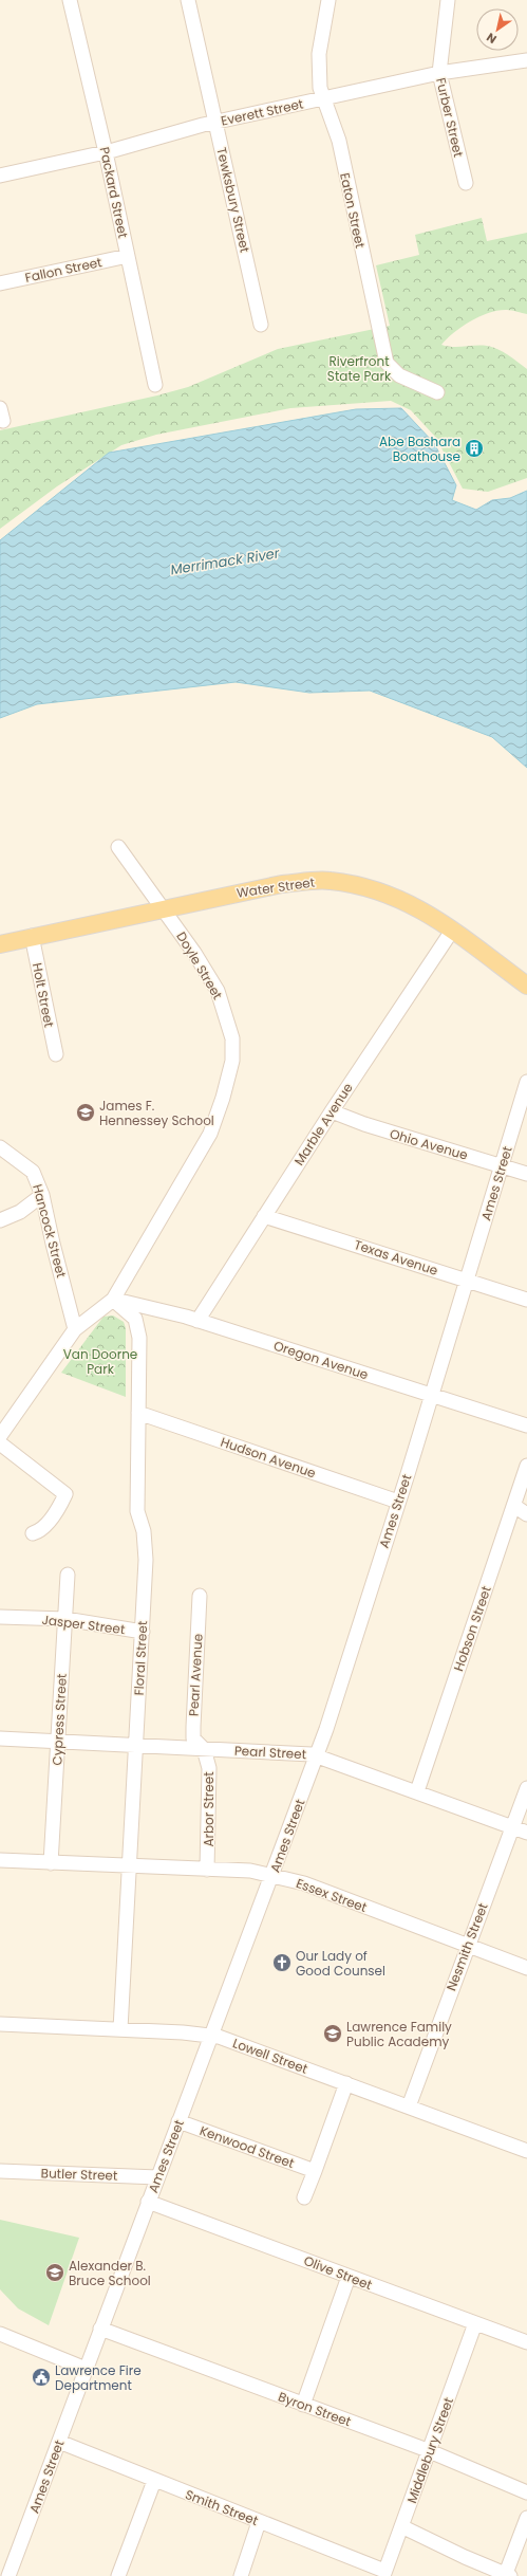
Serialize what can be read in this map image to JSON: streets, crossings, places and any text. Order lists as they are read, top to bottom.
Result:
{
  "streets": {
    "main road": ["Water Street"],
    "street": [
      "Everett Street",
      "Furber Street",
      "Packard Street",
      "Tewksbury Street",
      "Eaton Street",
      "Fallon Street",
      "Doyle Street",
      "Holt Street",
      "Marble Avenue",
      "Ohio Avenue",
      "Ames Street",
      "Hancock Street",
      "Texas Avenue",
      "Oregon Avenue",
      "Hudson Avenue",
      "Jasper Street",
      "Hobson Street",
      "Floral Street",
      "Pearl Avenue",
      "Cypress Street",
      "Pearl Street",
      "Arbor Street",
      "Essex Street",
      "Nesmith Street",
      "Lowell Street",
      "Kenwood Street",
      "Butler Street",
      "Olive Street",
      "Byron Street",
      "Middlebury Street",
      "Smith Street"
    ]
  },
  "crossings": [
    ["Everett Street", "Furber Street"],
    ["Everett Street", "Packard Street"],
    ["Everett Street", "Tewksbury Street"],
    ["Everett Street", "Eaton Street"],
    ["Packard Street", "Fallon Street"],
    ["Water Street", "Doyle Street"],
    ["Water Street", "Holt Street"],
    ["Water Street", "Marble Avenue"],
    ["Doyle Street", "Oregon Avenue"],
    ["Doyle Street", "Floral Street"],
    ["Marble Avenue", "Ohio Avenue"],
    ["Marble Avenue", "Texas Avenue"],
    ["Marble Avenue", "Oregon Avenue"],
    ["Ohio Avenue", "Ames Street"],
    ["Ames Street", "Texas Avenue"],
    ["Ames Street", "Oregon Avenue"],
    ["Ames Street", "Hudson Avenue"],
    ["Ames Street", "Pearl Street"],
    ["Ames Street", "Essex Street"],
    ["Ames Street", "Lowell Street"],
    ["Ames Street", "Kenwood Street"],
    ["Ames Street", "Butler Street"],
    ["Ames Street", "Olive Street"],
    ["Ames Street", "Byron Street"],
    ["Ames Street", "Smith Street"],
    ["Oregon Avenue", "Floral Street"],
    ["Hudson Avenue", "Floral Street"],
    ["Jasper Street", "Floral Street"],
    ["Jasper Street", "Cypress Street"],
    ["Hobson Street", "Pearl Street"],
    ["Floral Street", "Pearl Street"],
    ["Floral Street", "Essex Street"],
    ["Floral Street", "Lowell Street"],
    ["Pearl Avenue", "Pearl Street"],
    ["Pearl Avenue", "Arbor Street"],
    ["Cypress Street", "Pearl Street"],
    ["Cypress Street", "Essex Street"],
    ["Pearl Street", "Arbor Street"],
    ["Pearl Street", "Nesmith Street"],
    ["Arbor Street", "Essex Street"],
    ["Essex Street", "Nesmith Street"],
    ["Nesmith Street", "Lowell Street"],
    ["Olive Street", "Middlebury Street"],
    ["Byron Street", "Middlebury Street"],
    ["Middlebury Street", "Smith Street"]
  ],
  "water": ["Merrimack River"],
  "parks": ["Riverfront State Park", "Van Doorne Park"],
  "places": {
    "building": ["Abe Bashara Boathouse"],
    "school or university": ["James F. Hennessey School", "Lawrence Family Public Academy", "Alexander B. Bruce School"],
    "church": ["Our Lady of Good Counsel"],
    "public building": ["Lawrence Fire Department"]
  },
  "north": "bottom left"
}
